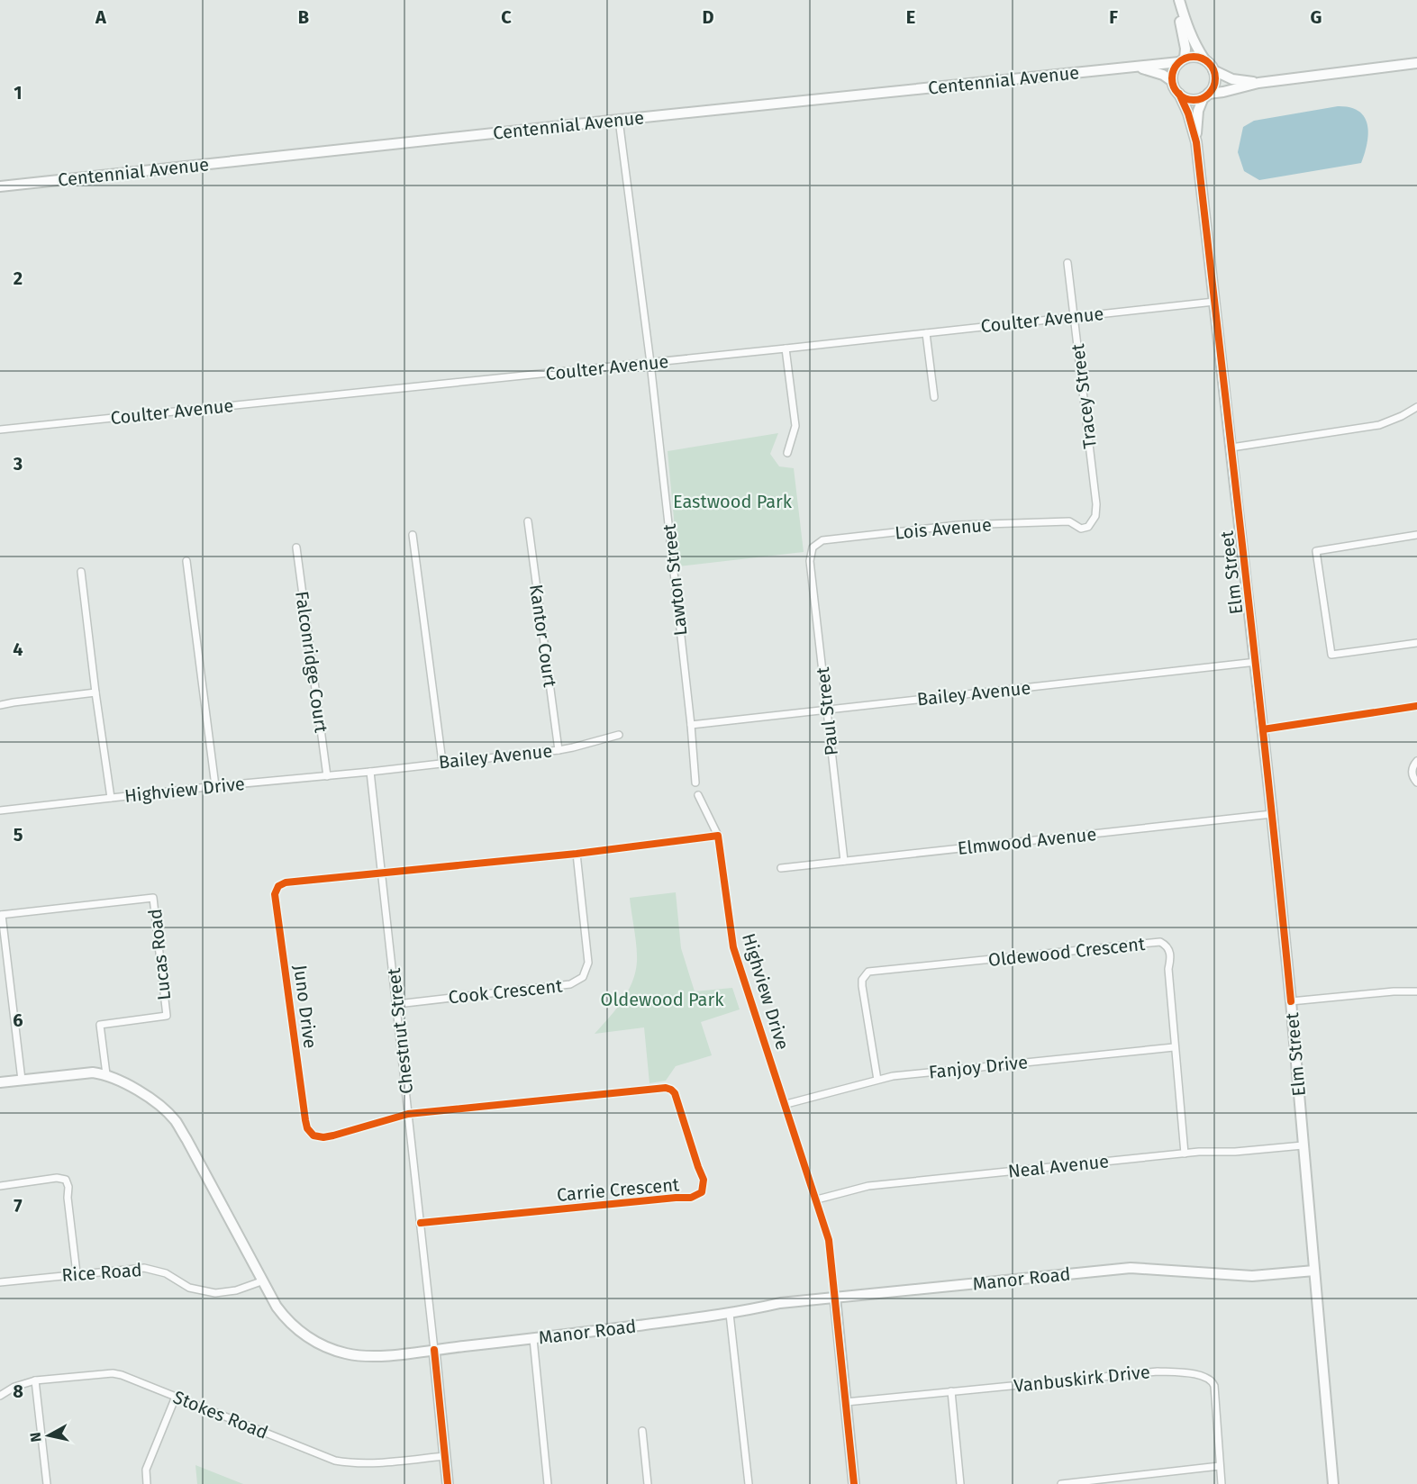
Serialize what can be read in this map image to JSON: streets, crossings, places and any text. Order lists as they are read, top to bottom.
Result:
{
  "streets": {
    "main road": [
      "Centennial Avenue",
      "Elm Street",
      "Highview Drive",
      "Chestnut Street",
      "Manor Road"
    ],
    "street": [
      "Coulter Avenue",
      "Tracey Street",
      "Lois Avenue",
      "Lawton Street",
      "Kantor Court",
      "Falconridge Court",
      "Bailey Avenue",
      "Paul Street",
      "Elmwood Avenue",
      "Oldewood Crescent",
      "Lucas Road",
      "Cook Crescent",
      "Juno Drive",
      "Fanjoy Drive",
      "Neal Avenue",
      "Carrie Crescent",
      "Rice Road",
      "Vanbuskirk Drive",
      "Stokes Road"
    ]
  },
  "crossings": [
    ["Centennial Avenue", "Lawton Street"],
    ["Coulter Avenue", "Tracey Street"],
    ["Coulter Avenue", "Elm Street"],
    ["Coulter Avenue", "Lawton Street"],
    ["Tracey Street", "Lois Avenue"],
    ["Lois Avenue", "Paul Street"],
    ["Elm Street", "Bailey Avenue"],
    ["Elm Street", "Elmwood Avenue"],
    ["Elm Street", "Neal Avenue"],
    ["Elm Street", "Manor Road"],
    ["Lawton Street", "Bailey Avenue"],
    ["Kantor Court", "Bailey Avenue"],
    ["Falconridge Court", "Highview Drive"],
    ["Bailey Avenue", "Paul Street"],
    ["Bailey Avenue", "Highview Drive"],
    ["Bailey Avenue", "Chestnut Street"],
    ["Paul Street", "Elmwood Avenue"],
    ["Highview Drive", "Chestnut Street"],
    ["Highview Drive", "Fanjoy Drive"],
    ["Highview Drive", "Neal Avenue"],
    ["Highview Drive", "Manor Road"],
    ["Highview Drive", "Vanbuskirk Drive"],
    ["Oldewood Crescent", "Fanjoy Drive"],
    ["Oldewood Crescent", "Neal Avenue"],
    ["Lucas Road", "Manor Road"],
    ["Cook Crescent", "Chestnut Street"],
    ["Juno Drive", "Chestnut Street"],
    ["Juno Drive", "Carrie Crescent"],
    ["Chestnut Street", "Carrie Crescent"],
    ["Chestnut Street", "Manor Road"],
    ["Chestnut Street", "Stokes Road"],
    ["Rice Road", "Manor Road"]
  ],
  "parks": ["Eastwood Park", "Oldewood Park"],
  "north": "left",
  "grid": {
    "columns": [
      "A",
      "B",
      "C",
      "D",
      "E",
      "F",
      "G"
    ],
    "rows": [
      "1",
      "2",
      "3",
      "4",
      "5",
      "6",
      "7",
      "8"
    ]
  }
}
